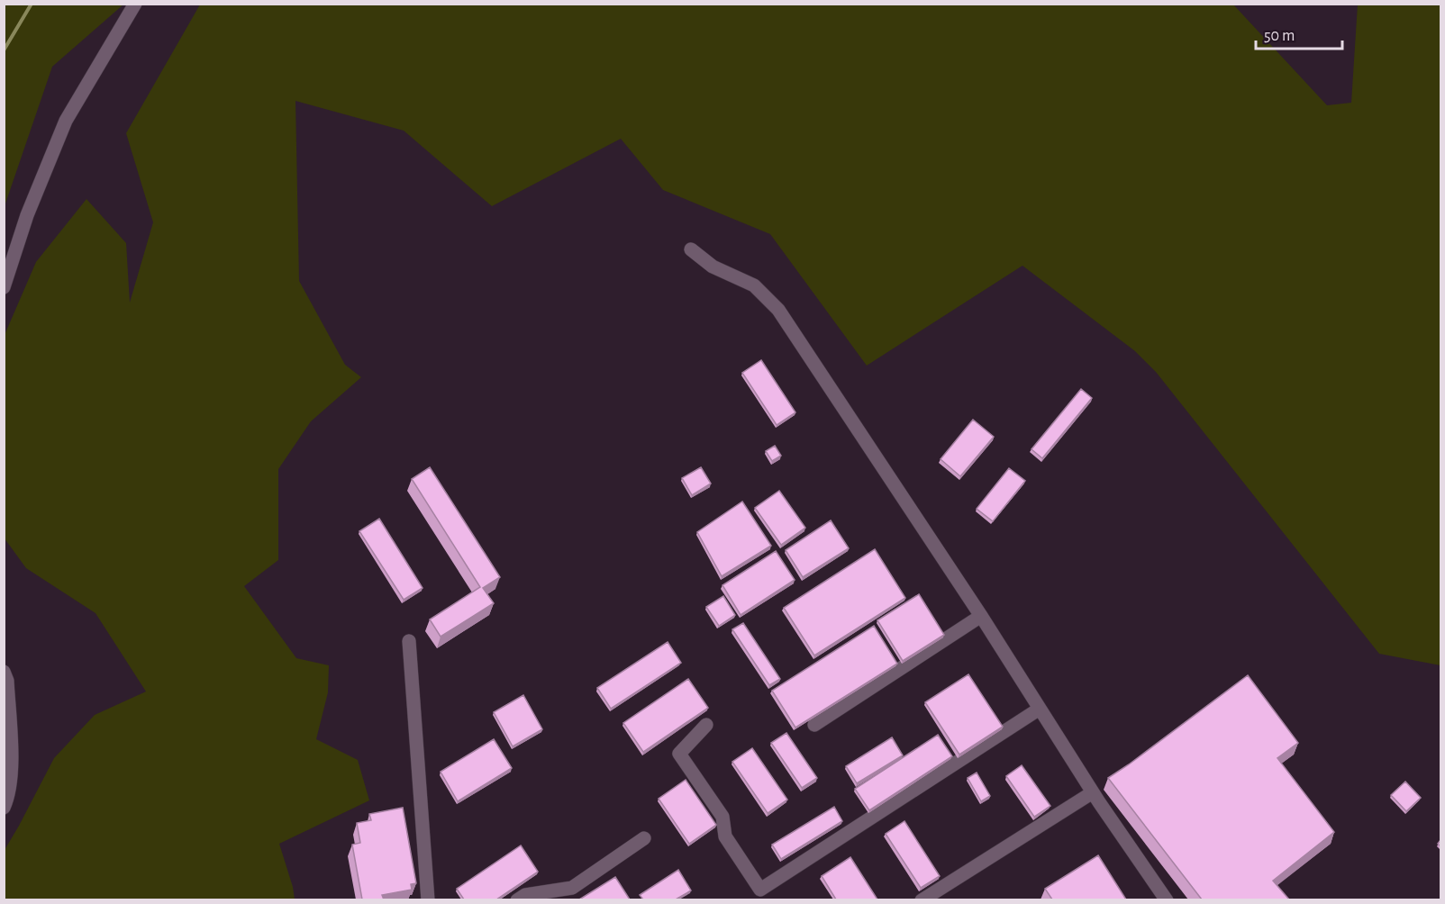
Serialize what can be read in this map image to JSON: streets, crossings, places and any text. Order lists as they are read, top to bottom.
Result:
{
  "scale_bar": "50 m"
}
